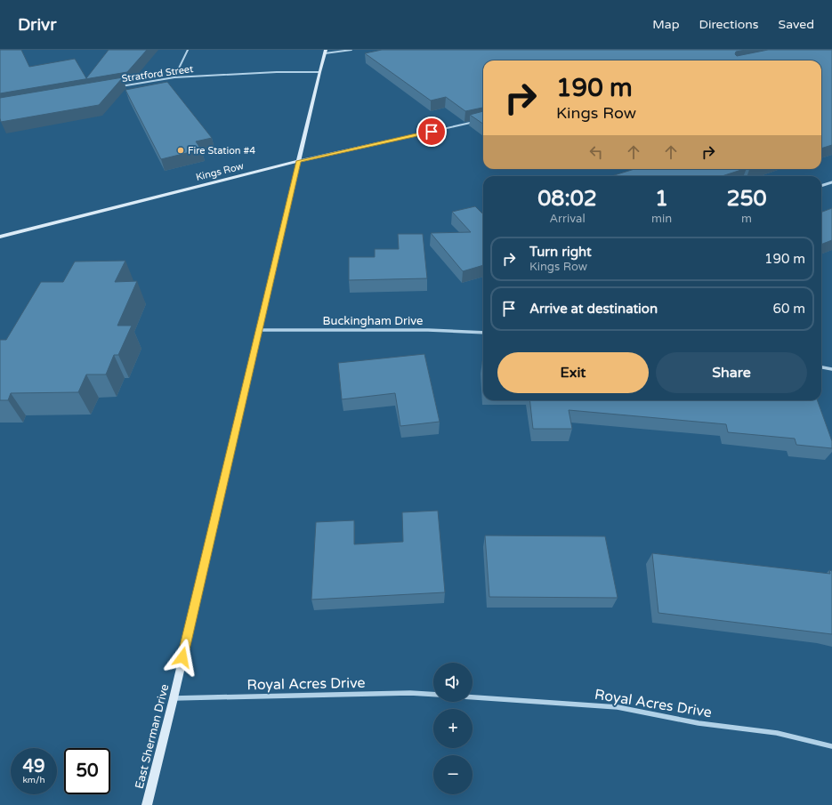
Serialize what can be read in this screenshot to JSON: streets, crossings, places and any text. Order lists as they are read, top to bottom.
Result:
{
  "streets": {
    "main road": ["Kings Row", "East Sherman Drive"],
    "street": ["Stratford Street", "Buckingham Drive", "Royal Acres Drive"]
  },
  "crossings": [
    ["Stratford Street", "East Sherman Drive"],
    ["Kings Row", "East Sherman Drive"],
    ["Buckingham Drive", "East Sherman Drive"],
    ["Royal Acres Drive", "East Sherman Drive"]
  ],
  "places": ["Fire Station #4"],
  "page": {
    "header": "Drivr",
    "nav": ["Map", "Directions", "Saved"],
    "turn": ["190 m", "Kings Row"],
    "eta": [
      "08:02",
      "Arrival",
      "1",
      "min",
      "250",
      "m"
    ],
    "list": [
      {
        "name": "Turn right",
        "note": "Kings Row",
        "value": "190 m"
      },
      {
        "name": "Arrive at destination",
        "value": "60 m"
      }
    ],
    "buttons": ["Exit", "Share"],
    "map_buttons": ["+", "−"],
    "speed": "49 km/h",
    "limit": "50"
  }
}
